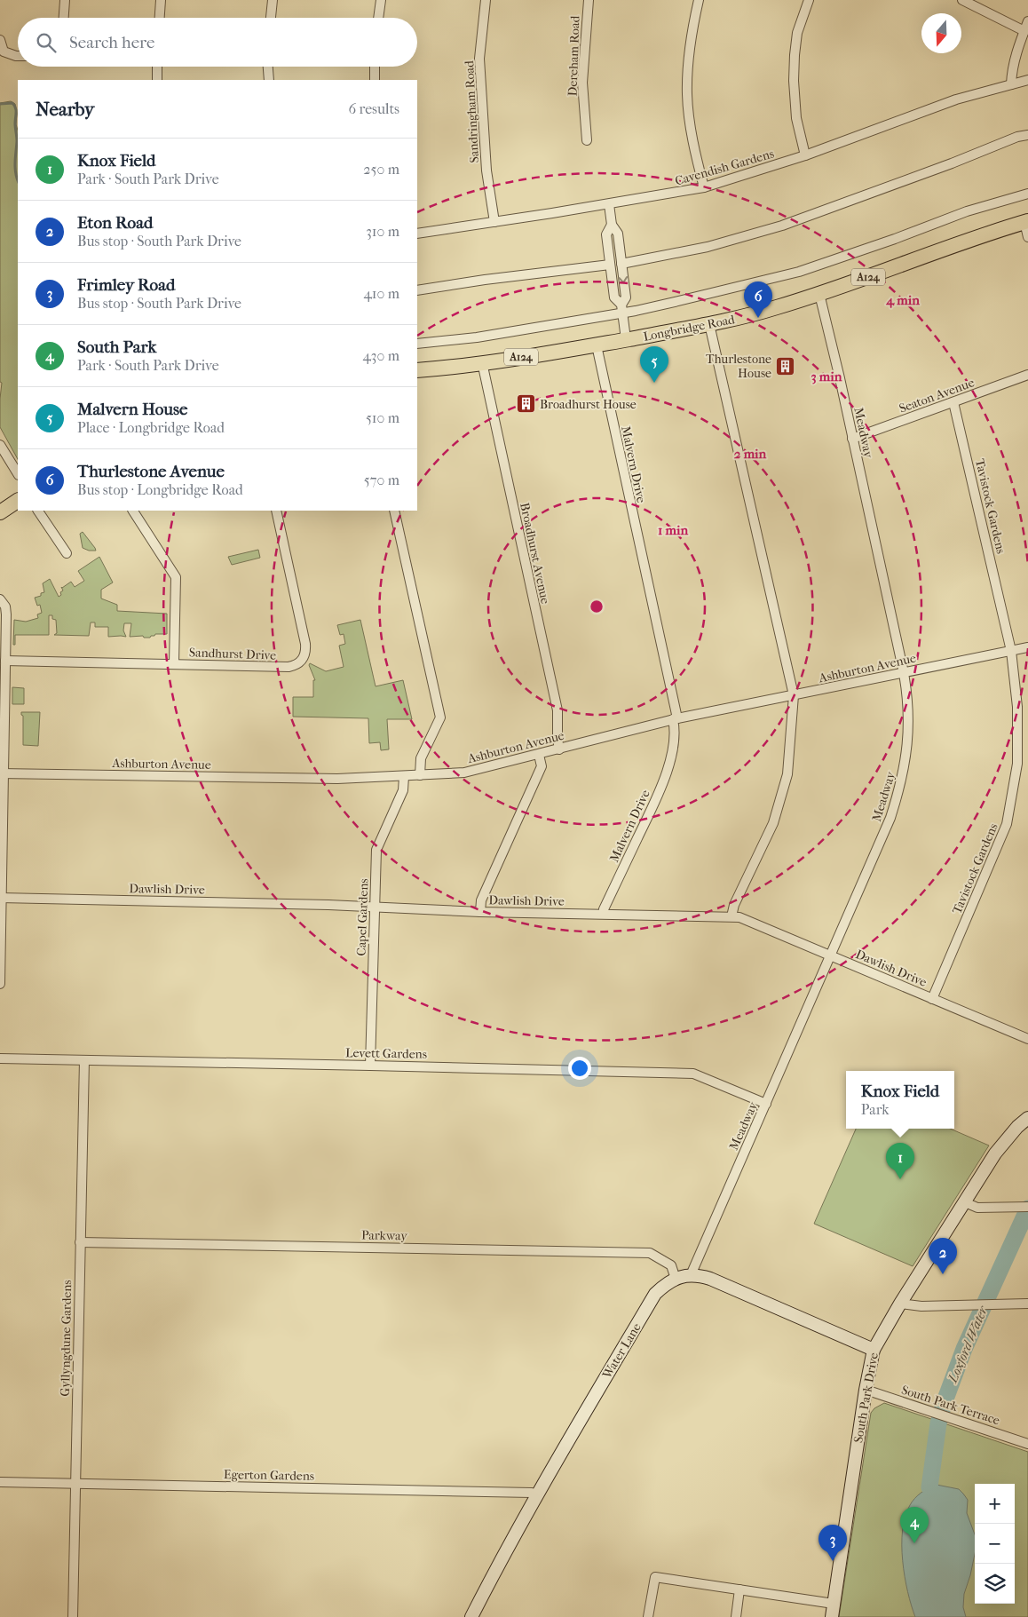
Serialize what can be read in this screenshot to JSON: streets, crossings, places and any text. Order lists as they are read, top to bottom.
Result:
{
  "streets": {
    "main road": ["A124", "Longbridge Road"],
    "street": [
      "Dereham Road",
      "Sandringham Road",
      "Cavendish Gardens",
      "Seaton Avenue",
      "Meadway",
      "Malvern Drive",
      "Tavistock Gardens",
      "Broadhurst Avenue",
      "Sandhurst Drive",
      "Ashburton Avenue",
      "Dawlish Drive",
      "Capel Gardens",
      "Levett Gardens",
      "Parkway",
      "Gyllyngdune Gardens",
      "Water Lane",
      "South Park Drive",
      "South Park Terrace",
      "Egerton Gardens"
    ]
  },
  "crossings": [
    ["Sandringham Road", "Cavendish Gardens"],
    ["Longbridge Road", "Meadway"],
    ["Longbridge Road", "Malvern Drive"],
    ["Longbridge Road", "Broadhurst Avenue"],
    ["Seaton Avenue", "Meadway"],
    ["Seaton Avenue", "Tavistock Gardens"],
    ["Meadway", "Ashburton Avenue"],
    ["Meadway", "Dawlish Drive"],
    ["Meadway", "Levett Gardens"],
    ["Meadway", "Water Lane"],
    ["Malvern Drive", "Ashburton Avenue"],
    ["Malvern Drive", "Dawlish Drive"],
    ["Tavistock Gardens", "Ashburton Avenue"],
    ["Tavistock Gardens", "Dawlish Drive"],
    ["Broadhurst Avenue", "Ashburton Avenue"],
    ["Ashburton Avenue", "Capel Gardens"],
    ["Dawlish Drive", "Capel Gardens"],
    ["Capel Gardens", "Levett Gardens"],
    ["Levett Gardens", "Gyllyngdune Gardens"],
    ["Parkway", "Gyllyngdune Gardens"],
    ["Parkway", "Water Lane"],
    ["Gyllyngdune Gardens", "Egerton Gardens"],
    ["Water Lane", "South Park Drive"],
    ["Water Lane", "Egerton Gardens"],
    ["South Park Drive", "South Park Terrace"]
  ],
  "water": ["Loxford Water"],
  "places": {
    "building": ["Thurlestone House", "Broadhurst House"]
  },
  "north": "bottom",
  "page": {
    "search": "Search here",
    "heading": ["Nearby", "6 results"],
    "list": [
      {
        "mark": "1",
        "name": "Knox Field",
        "note": "Park · South Park Drive",
        "value": "250 m"
      },
      {
        "mark": "2",
        "name": "Eton Road",
        "note": "Bus stop · South Park Drive",
        "value": "310 m"
      },
      {
        "mark": "3",
        "name": "Frimley Road",
        "note": "Bus stop · South Park Drive",
        "value": "410 m"
      },
      {
        "mark": "4",
        "name": "South Park",
        "note": "Park · South Park Drive",
        "value": "430 m"
      },
      {
        "mark": "5",
        "name": "Malvern House",
        "note": "Place · Longbridge Road",
        "value": "510 m"
      },
      {
        "mark": "6",
        "name": "Thurlestone Avenue",
        "note": "Bus stop · Longbridge Road",
        "value": "570 m"
      }
    ],
    "pins": [
      "6",
      "5",
      "1",
      "2",
      "4",
      "3"
    ],
    "popup": ["Knox Field", "Park"],
    "map_buttons": ["+", "−"]
  },
  "rings": [
    "4 min",
    "3 min",
    "2 min",
    "1 min"
  ]
}
